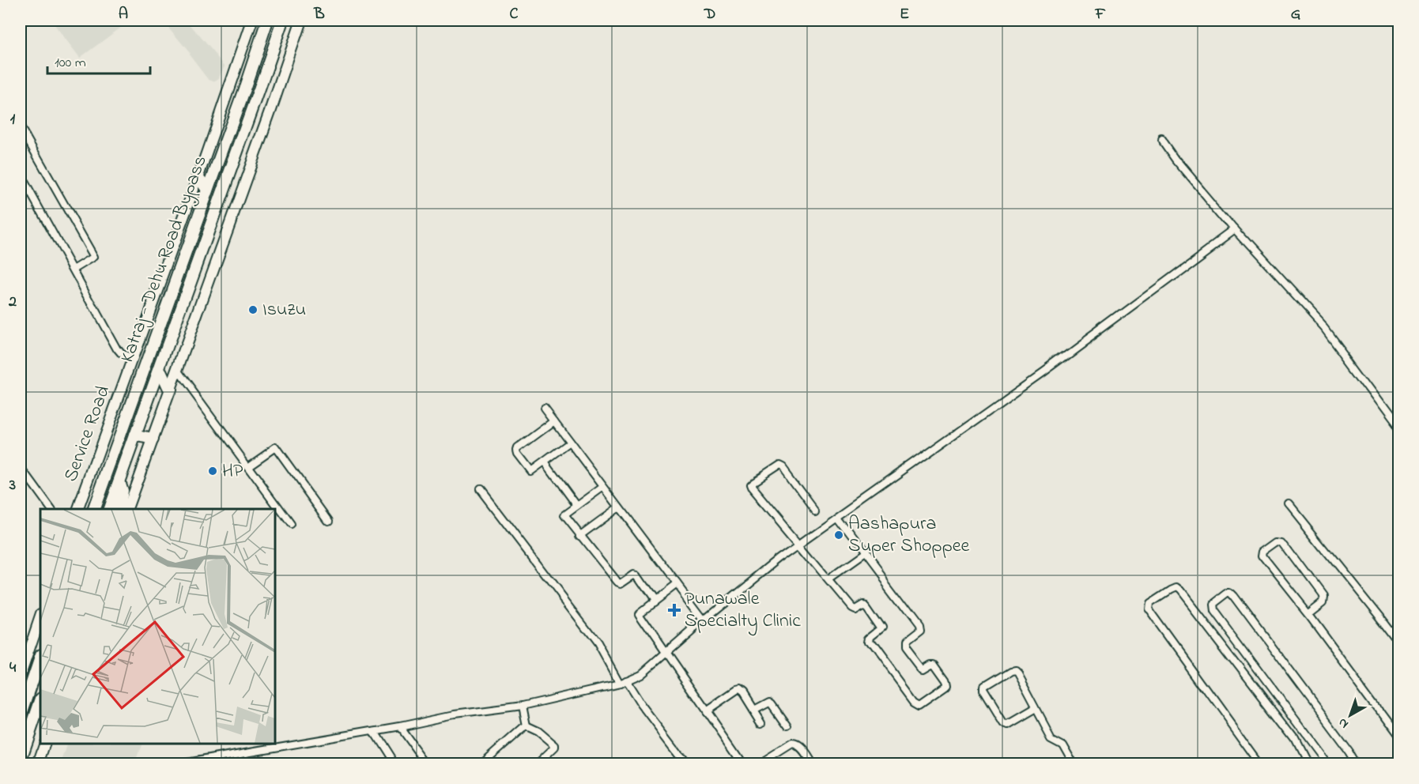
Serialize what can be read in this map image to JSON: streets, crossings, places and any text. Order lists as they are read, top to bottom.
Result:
{
  "streets": {
    "highway": ["Katraj - Dehu Road Bypass"],
    "main road": ["Service Road"]
  },
  "places": {
    "other": ["Isuzu", "HP", "Aashapura Super Shoppee"],
    "health": ["Punawale Specialty Clinic"]
  },
  "scale_bar": "100 m",
  "north": "bottom left",
  "grid": {
    "columns": [
      "A",
      "B",
      "C",
      "D",
      "E",
      "F",
      "G"
    ],
    "rows": [
      "1",
      "2",
      "3",
      "4"
    ]
  }
}
